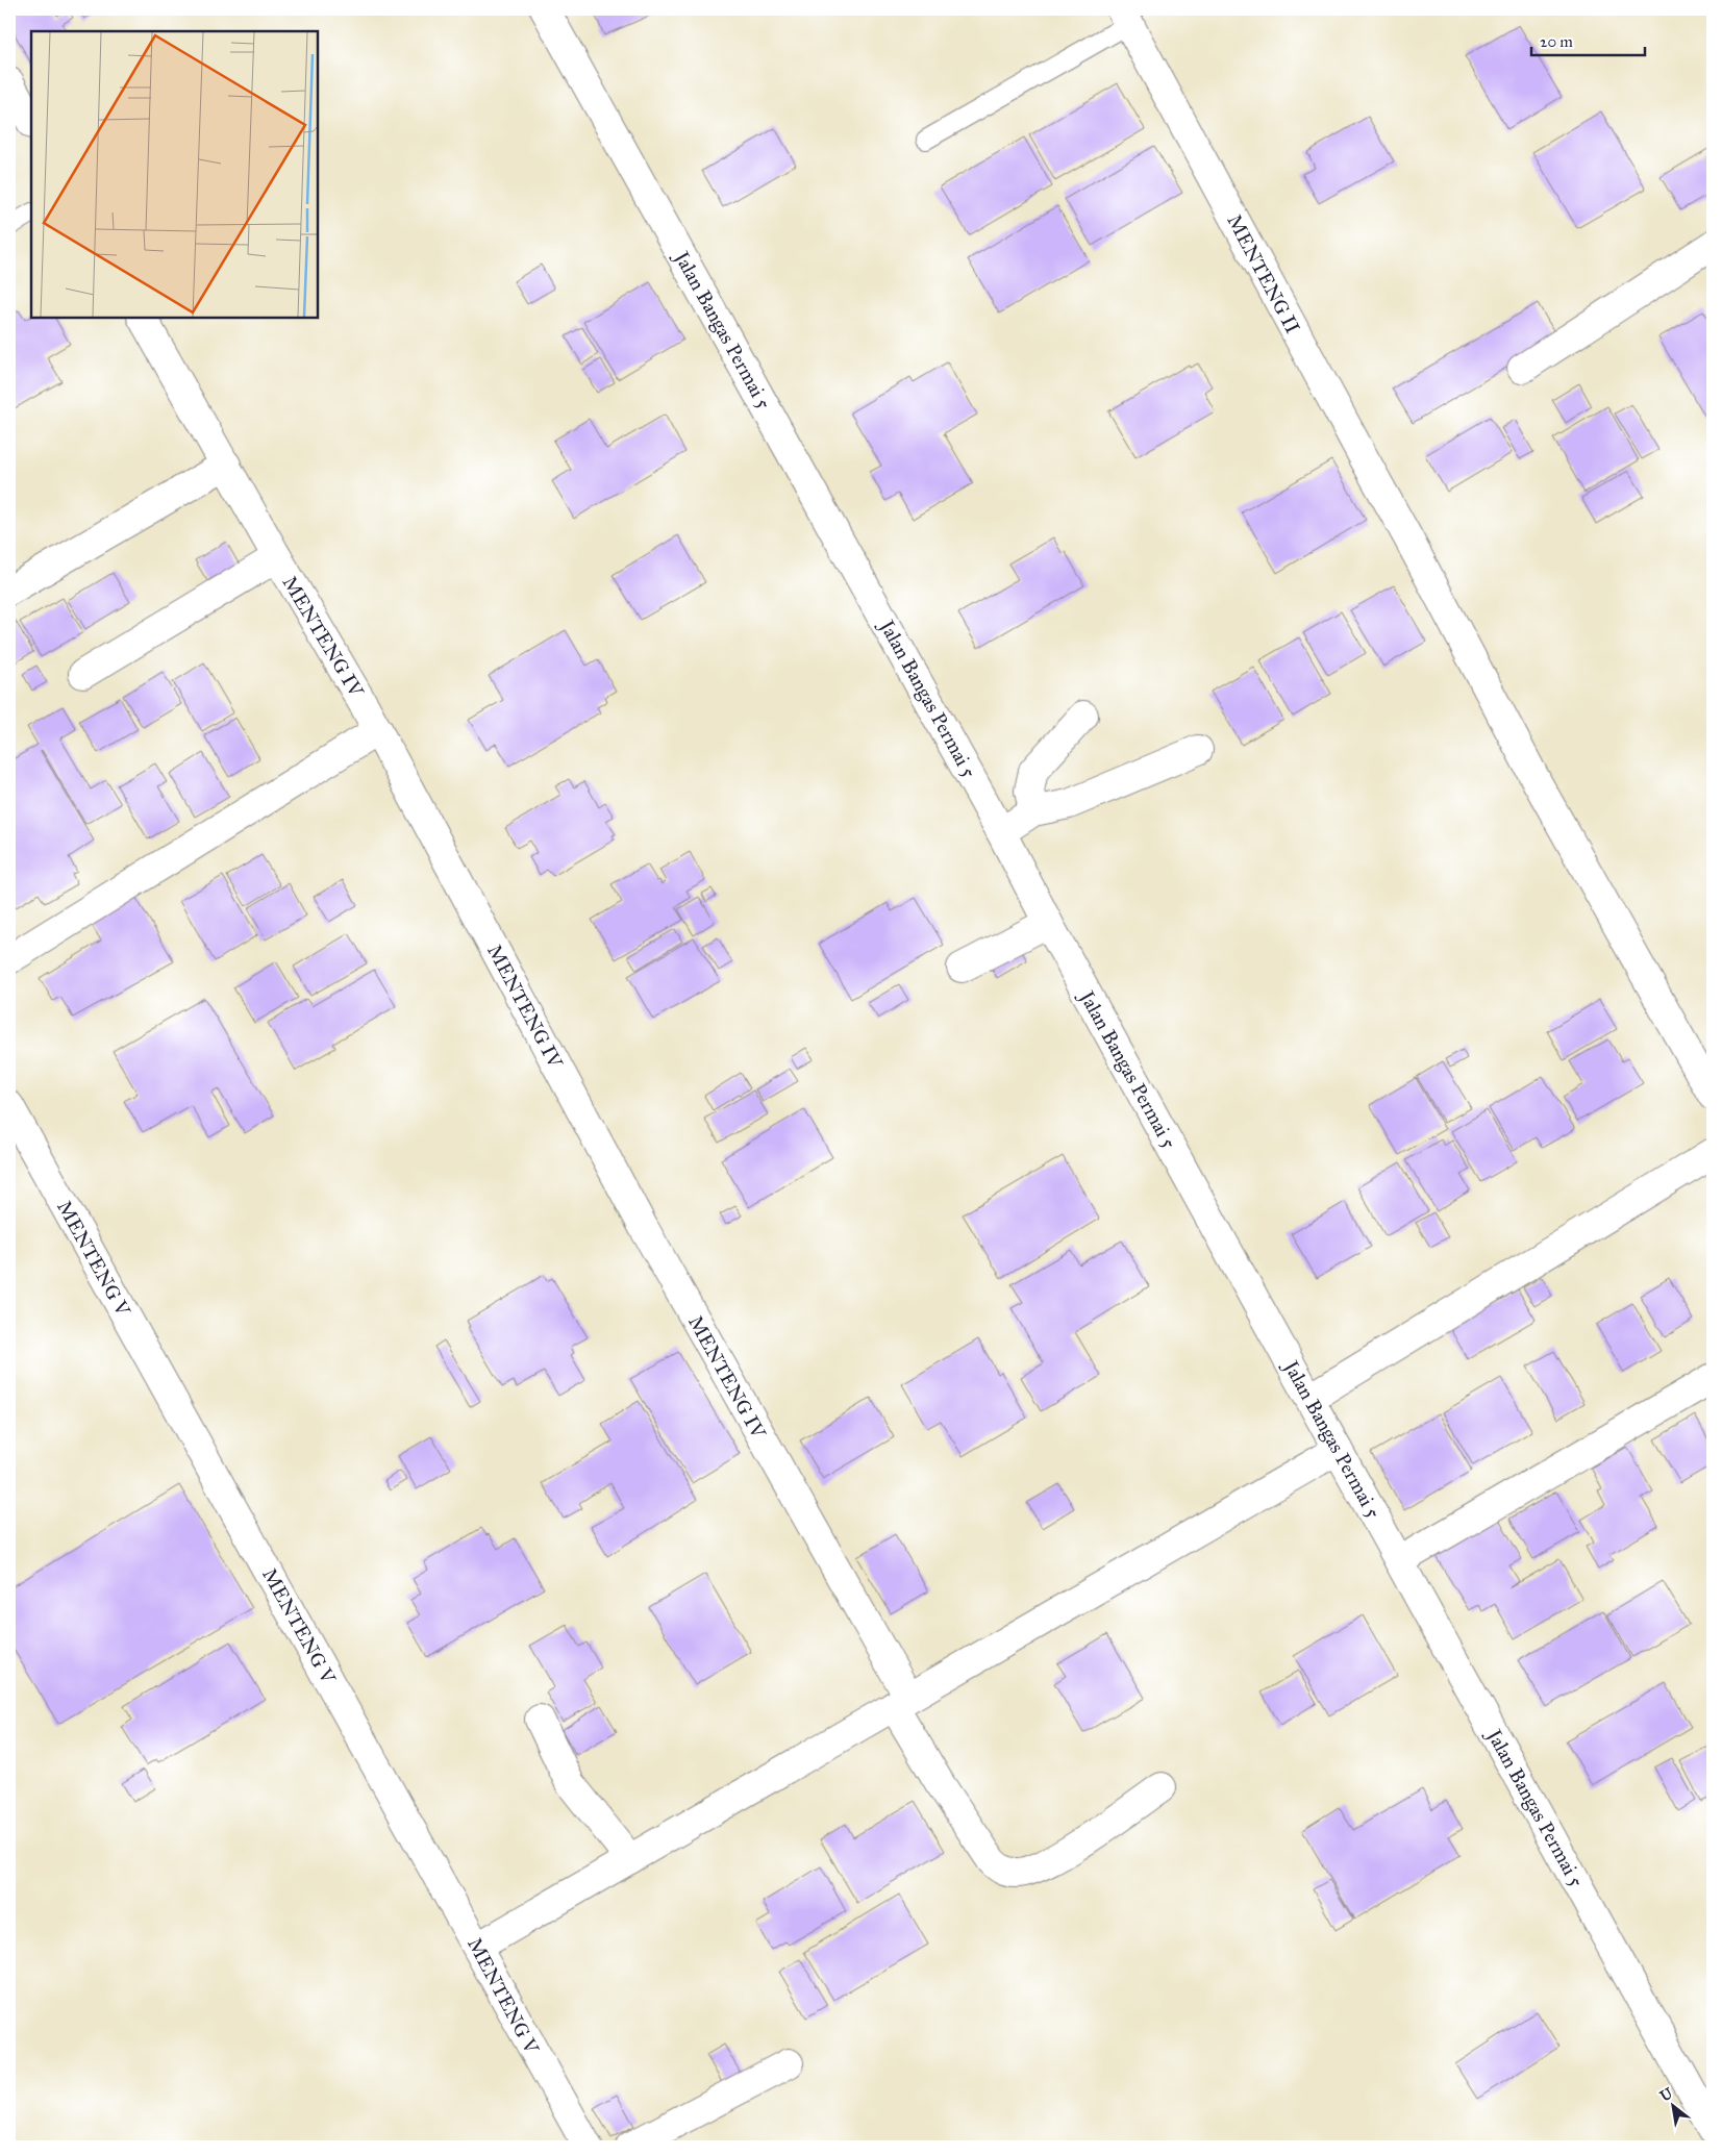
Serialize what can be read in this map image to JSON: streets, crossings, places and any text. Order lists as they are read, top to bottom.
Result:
{
  "streets": {
    "street": [
      "MENTENG II",
      "Jalan Bangas Permai 5",
      "MENTENG IV",
      "MENTENG V"
    ]
  },
  "scale_bar": "20 m",
  "north": "top left"
}
